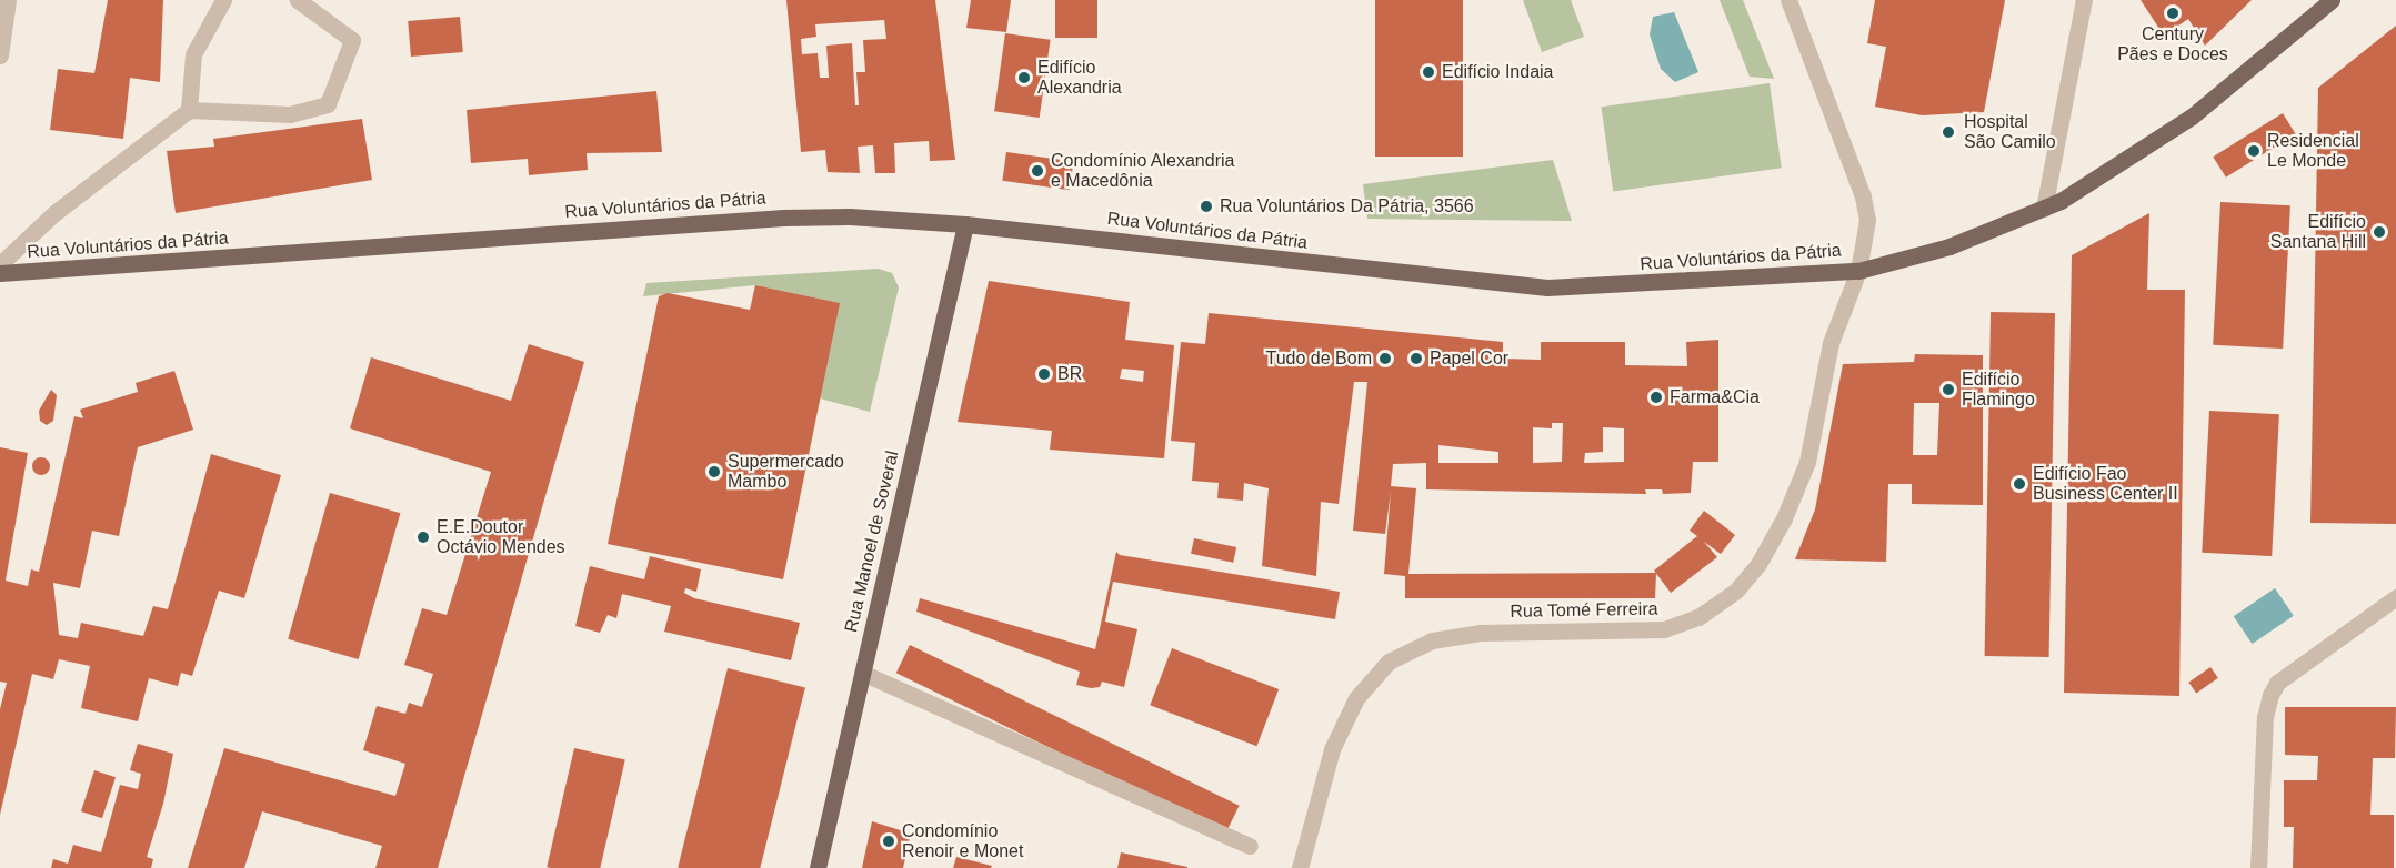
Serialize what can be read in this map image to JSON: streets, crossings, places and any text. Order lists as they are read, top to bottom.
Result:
{
  "streets": {
    "main road": ["Rua Voluntários da Pátria", "Rua Manoel de Soveral"],
    "street": ["Rua Tomé Ferreira"]
  },
  "crossings": [
    ["Rua Voluntários da Pátria", "Rua Manoel de Soveral"],
    ["Rua Voluntários da Pátria", "Rua Tomé Ferreira"]
  ],
  "places": [
    "Century Pães e Doces",
    "Edifício Indaia",
    "Edifício Alexandria",
    "Hospital São Camilo",
    "Residencial Le Monde",
    "Condomínio Alexandria e Macedônia",
    "Rua Voluntários Da Pátria, 3566",
    "Edifício Santana Hill",
    "Tudo de Bom",
    "Papel Cor",
    "BR",
    "Edifício Flamingo",
    "Farma&Cia",
    "Supermercado Mambo",
    "Edifício Fao Business Center II",
    "E.E.Doutor Octávio Mendes",
    "Condomínio Renoir e Monet"
  ]
}
